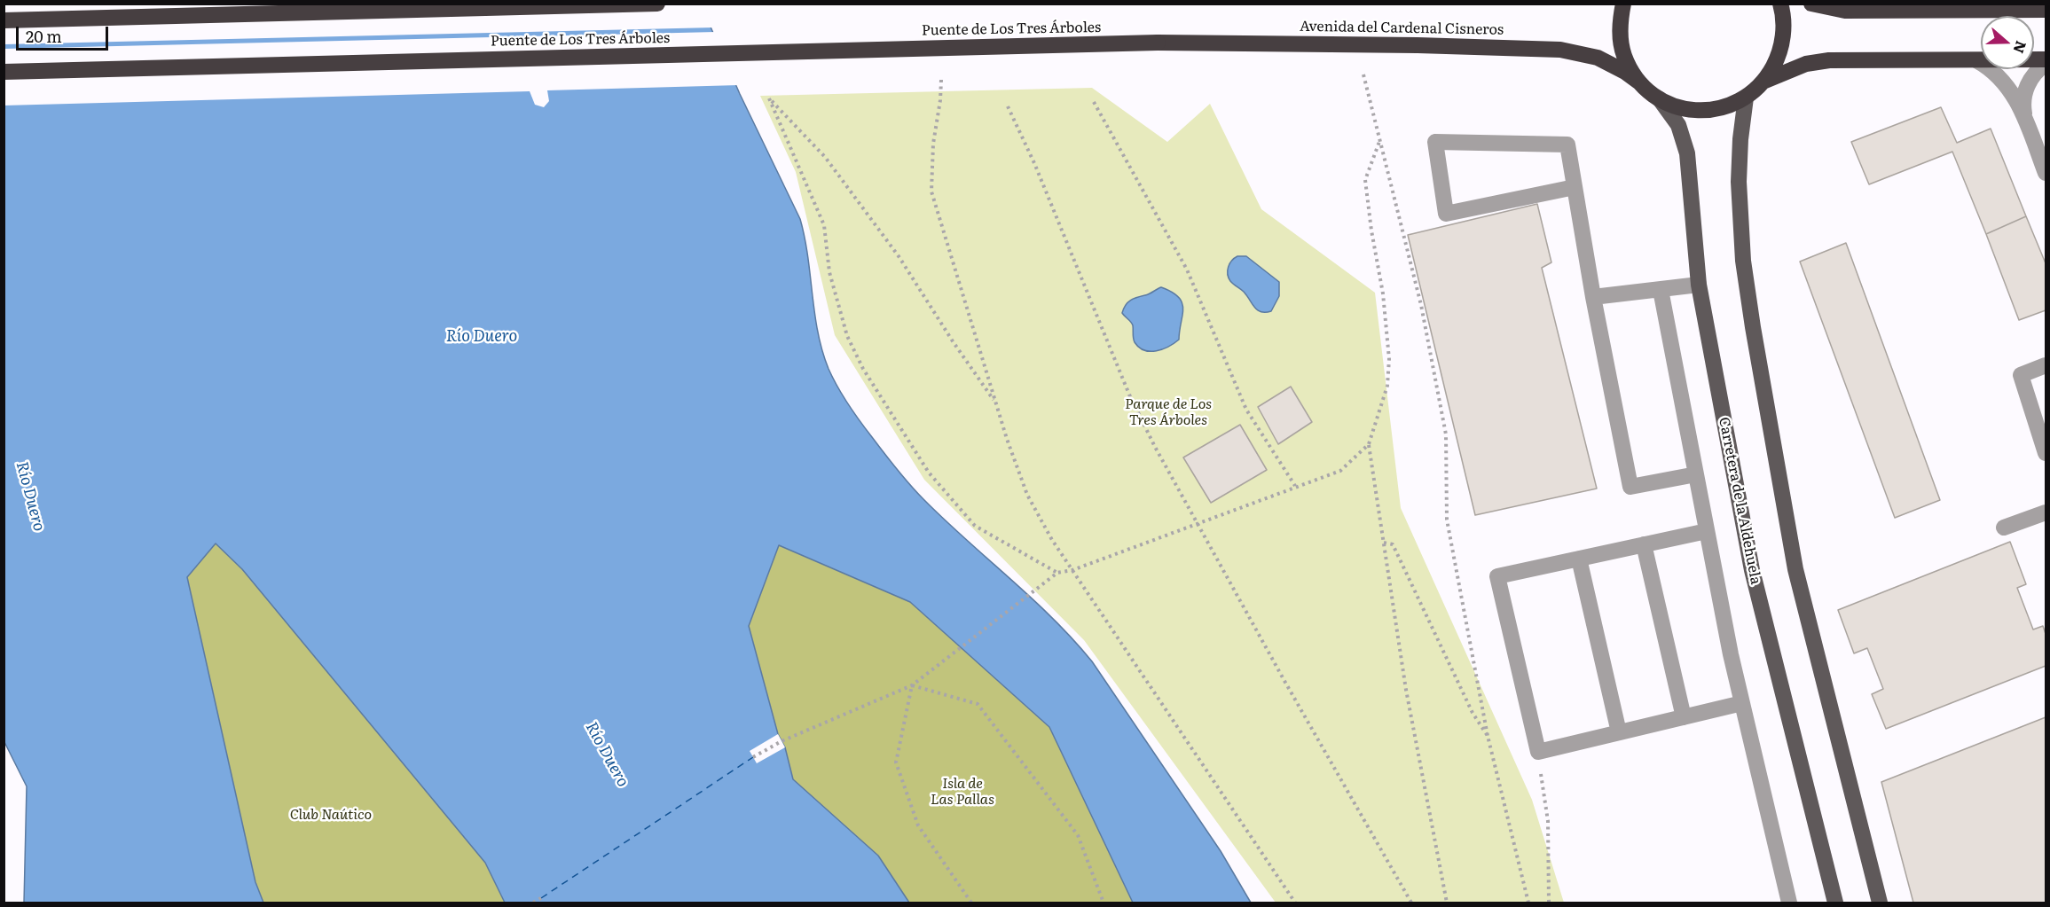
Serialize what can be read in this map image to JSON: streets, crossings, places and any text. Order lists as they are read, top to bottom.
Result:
{
  "streets": {
    "highway": ["Avenida del Cardenal Cisneros", "Puente de Los Tres Árboles"],
    "main road": ["Carretera de la Aldehuela"]
  },
  "crossings": [
    ["Avenida del Cardenal Cisneros", "Puente de Los Tres Árboles"]
  ],
  "water": ["Río Duero"],
  "parks": ["Parque de Los Tres Árboles", "Isla de Las Pallas", "Club Naútico"],
  "scale_bar": "20 m",
  "north": "right"
}
